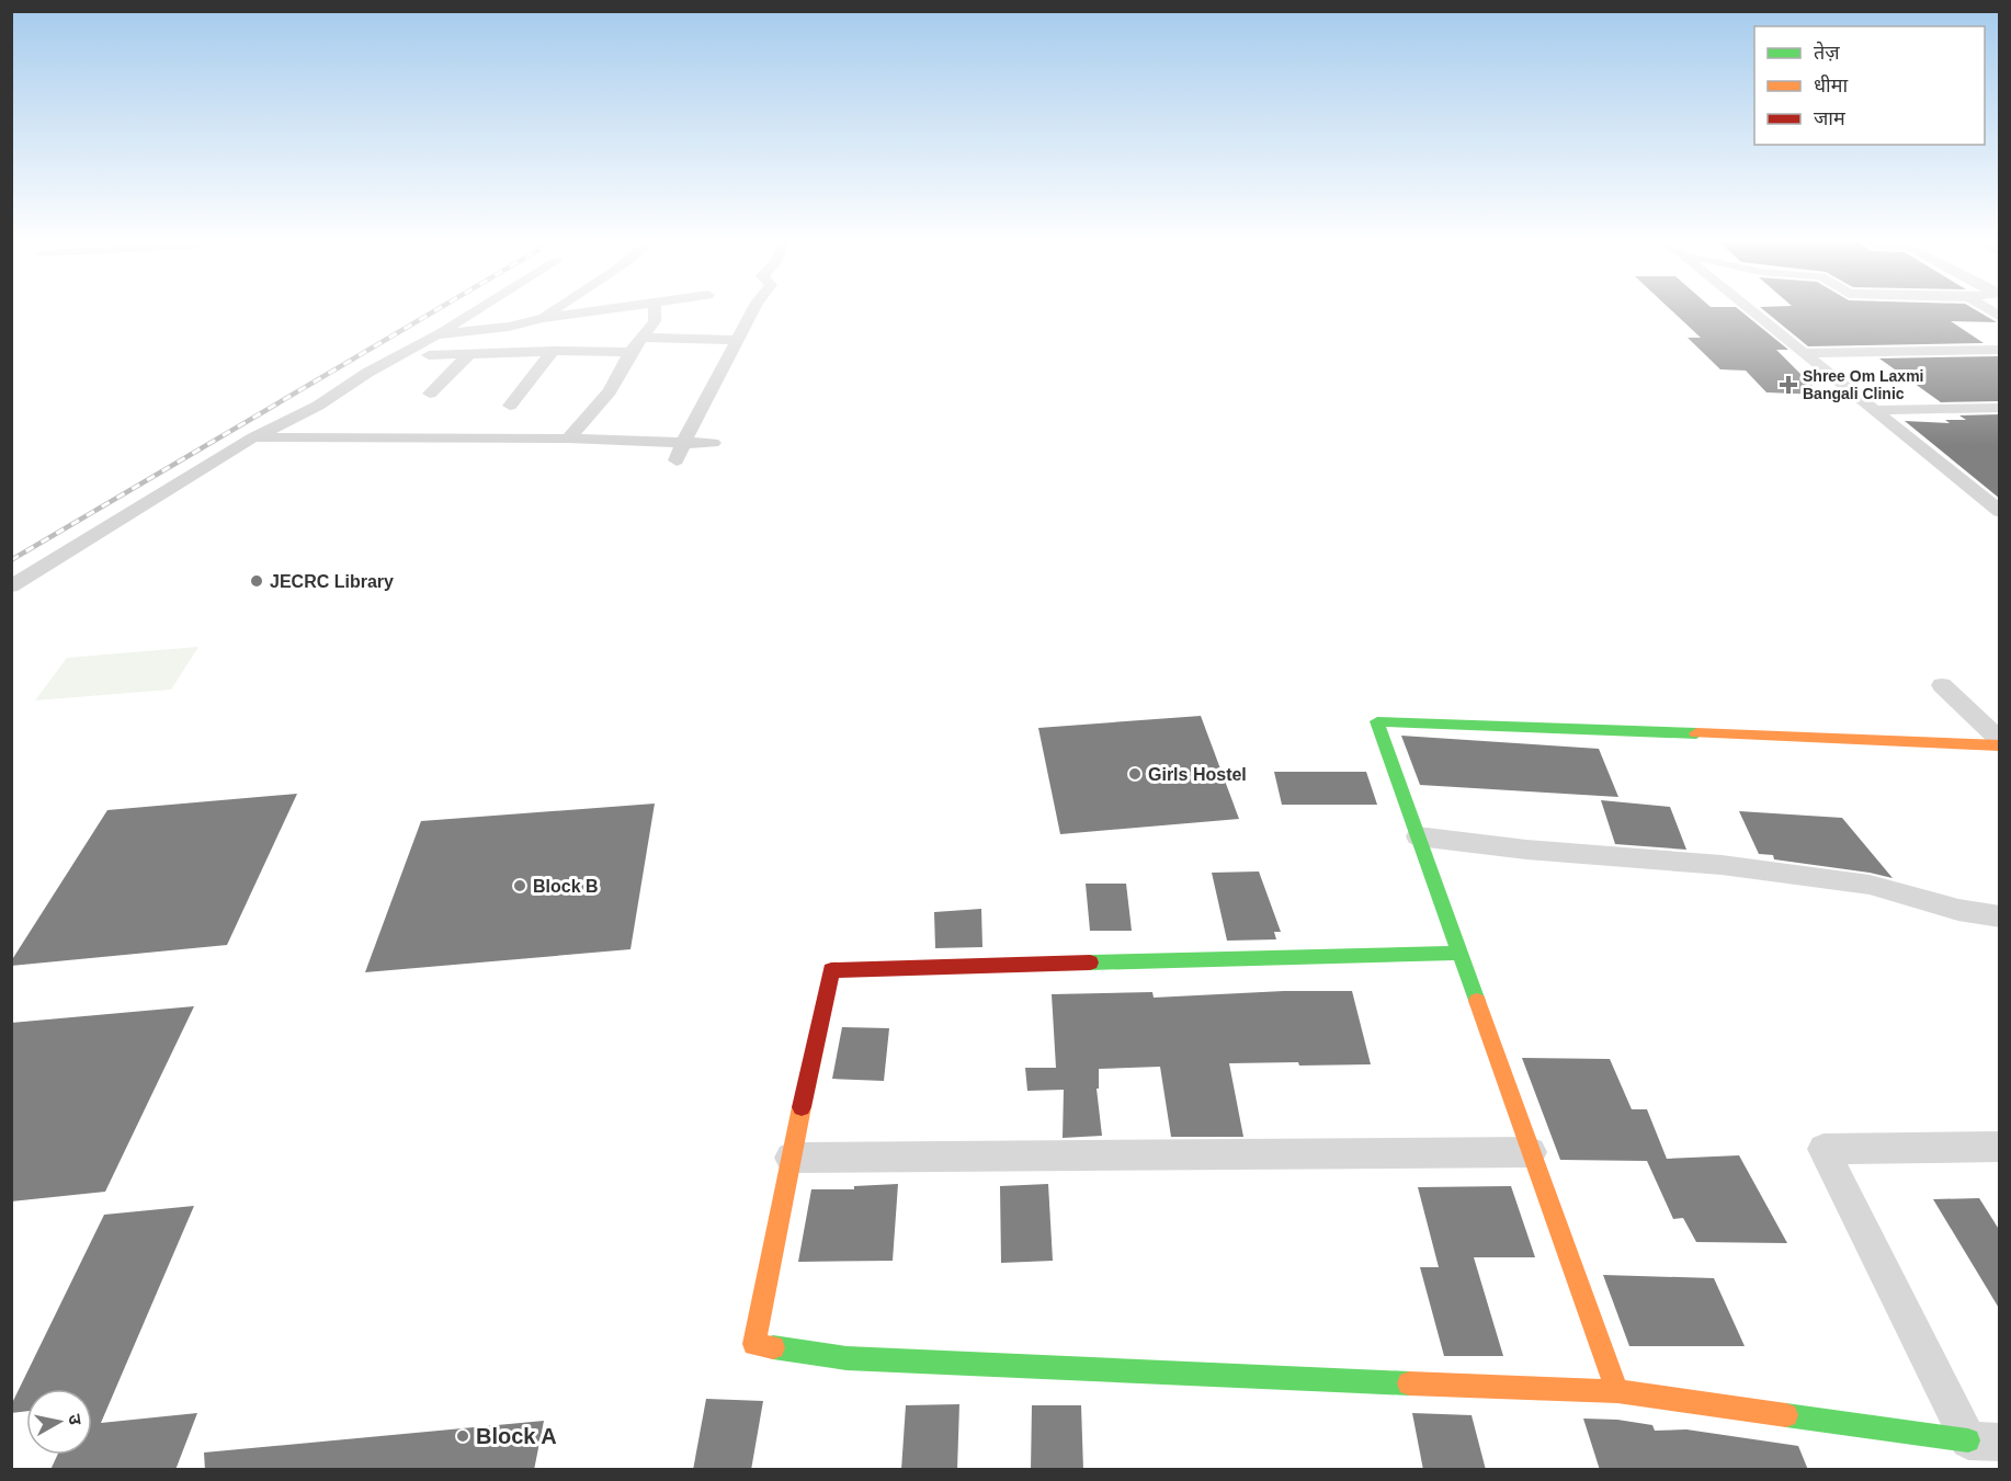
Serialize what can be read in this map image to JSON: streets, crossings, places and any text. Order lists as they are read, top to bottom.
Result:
{
  "places": {
    "health": ["Shree Om Laxmi Bangali Clinic"],
    "other": [
      "JECRC Library",
      "Girls Hostel",
      "Block B",
      "Block A"
    ]
  },
  "legend": ["तेज़", "धीमा", "जाम"],
  "north": "right"
}
